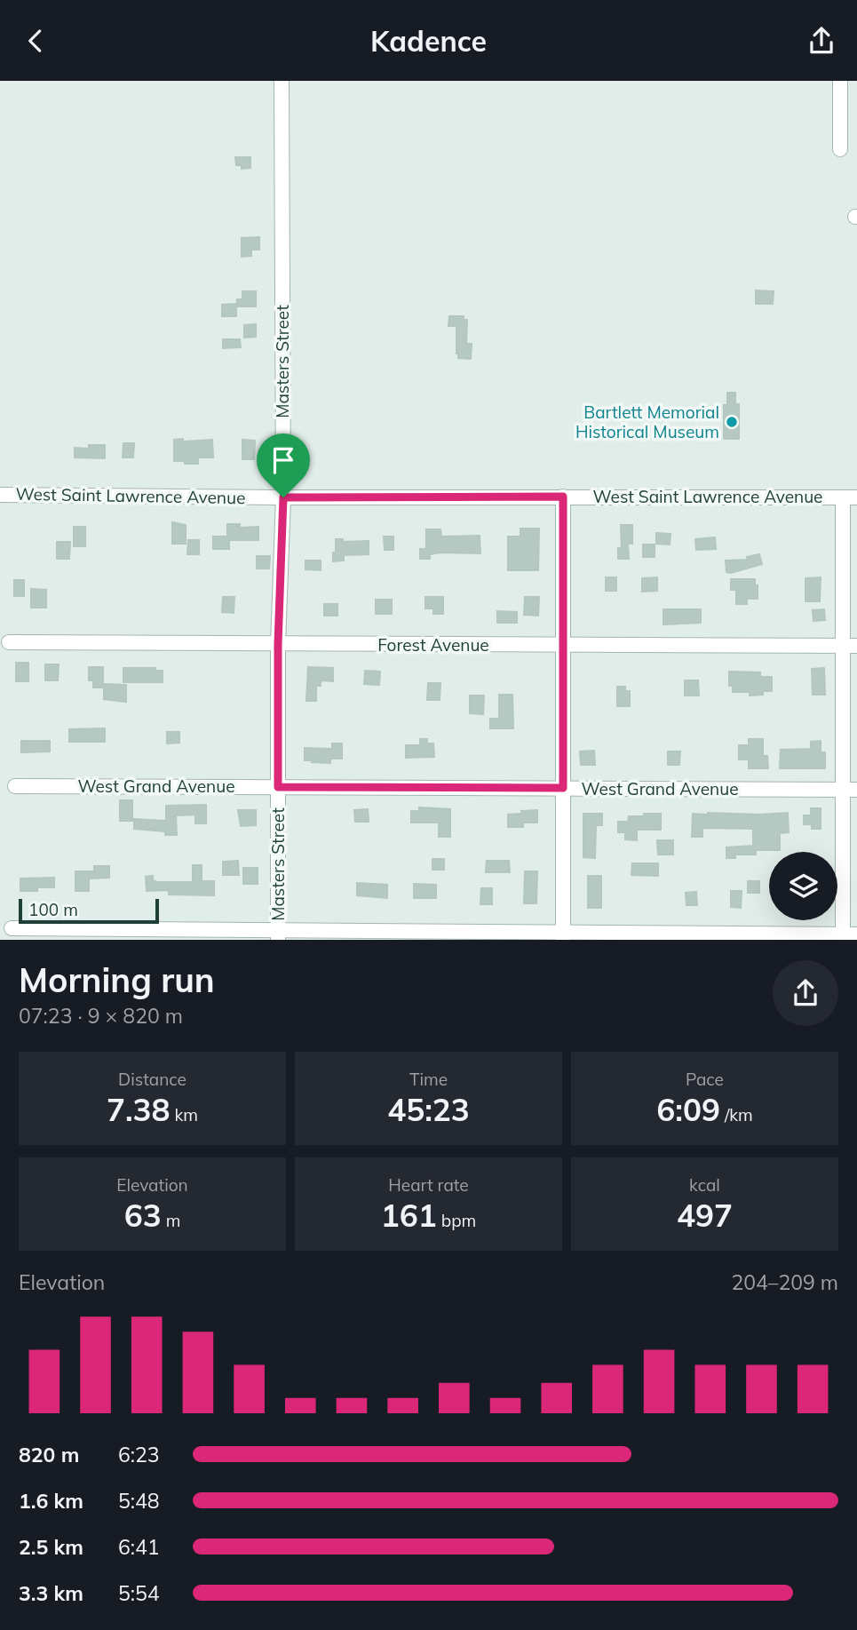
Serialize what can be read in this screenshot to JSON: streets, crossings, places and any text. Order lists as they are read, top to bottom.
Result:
{
  "streets": {
    "street": [
      "Masters Street",
      "West Saint Lawrence Avenue",
      "Forest Avenue",
      "West Grand Avenue"
    ]
  },
  "crossings": [
    ["Masters Street", "West Saint Lawrence Avenue"],
    ["Masters Street", "Forest Avenue"],
    ["Masters Street", "West Grand Avenue"]
  ],
  "places": ["Bartlett Memorial Historical Museum"],
  "scale_bar": "100 m",
  "page": {
    "header": "Kadence",
    "scale": "100 m",
    "heading": ["Morning run", "07:23 · 9 × 820 m"],
    "stats": [
      ["Distance", "7.38 km"],
      ["Time", "45:23"],
      ["Pace", "6:09 /km"],
      ["Elevation", "63 m"],
      ["Heart rate", "161 bpm"],
      ["kcal", "497"]
    ],
    "chart": ["Elevation", "204–209 m"],
    "list": [
      {
        "name": "820 m",
        "note": "6:23"
      },
      {
        "name": "1.6 km",
        "note": "5:48"
      },
      {
        "name": "2.5 km",
        "note": "6:41"
      },
      {
        "name": "3.3 km",
        "note": "5:54"
      }
    ]
  }
}
